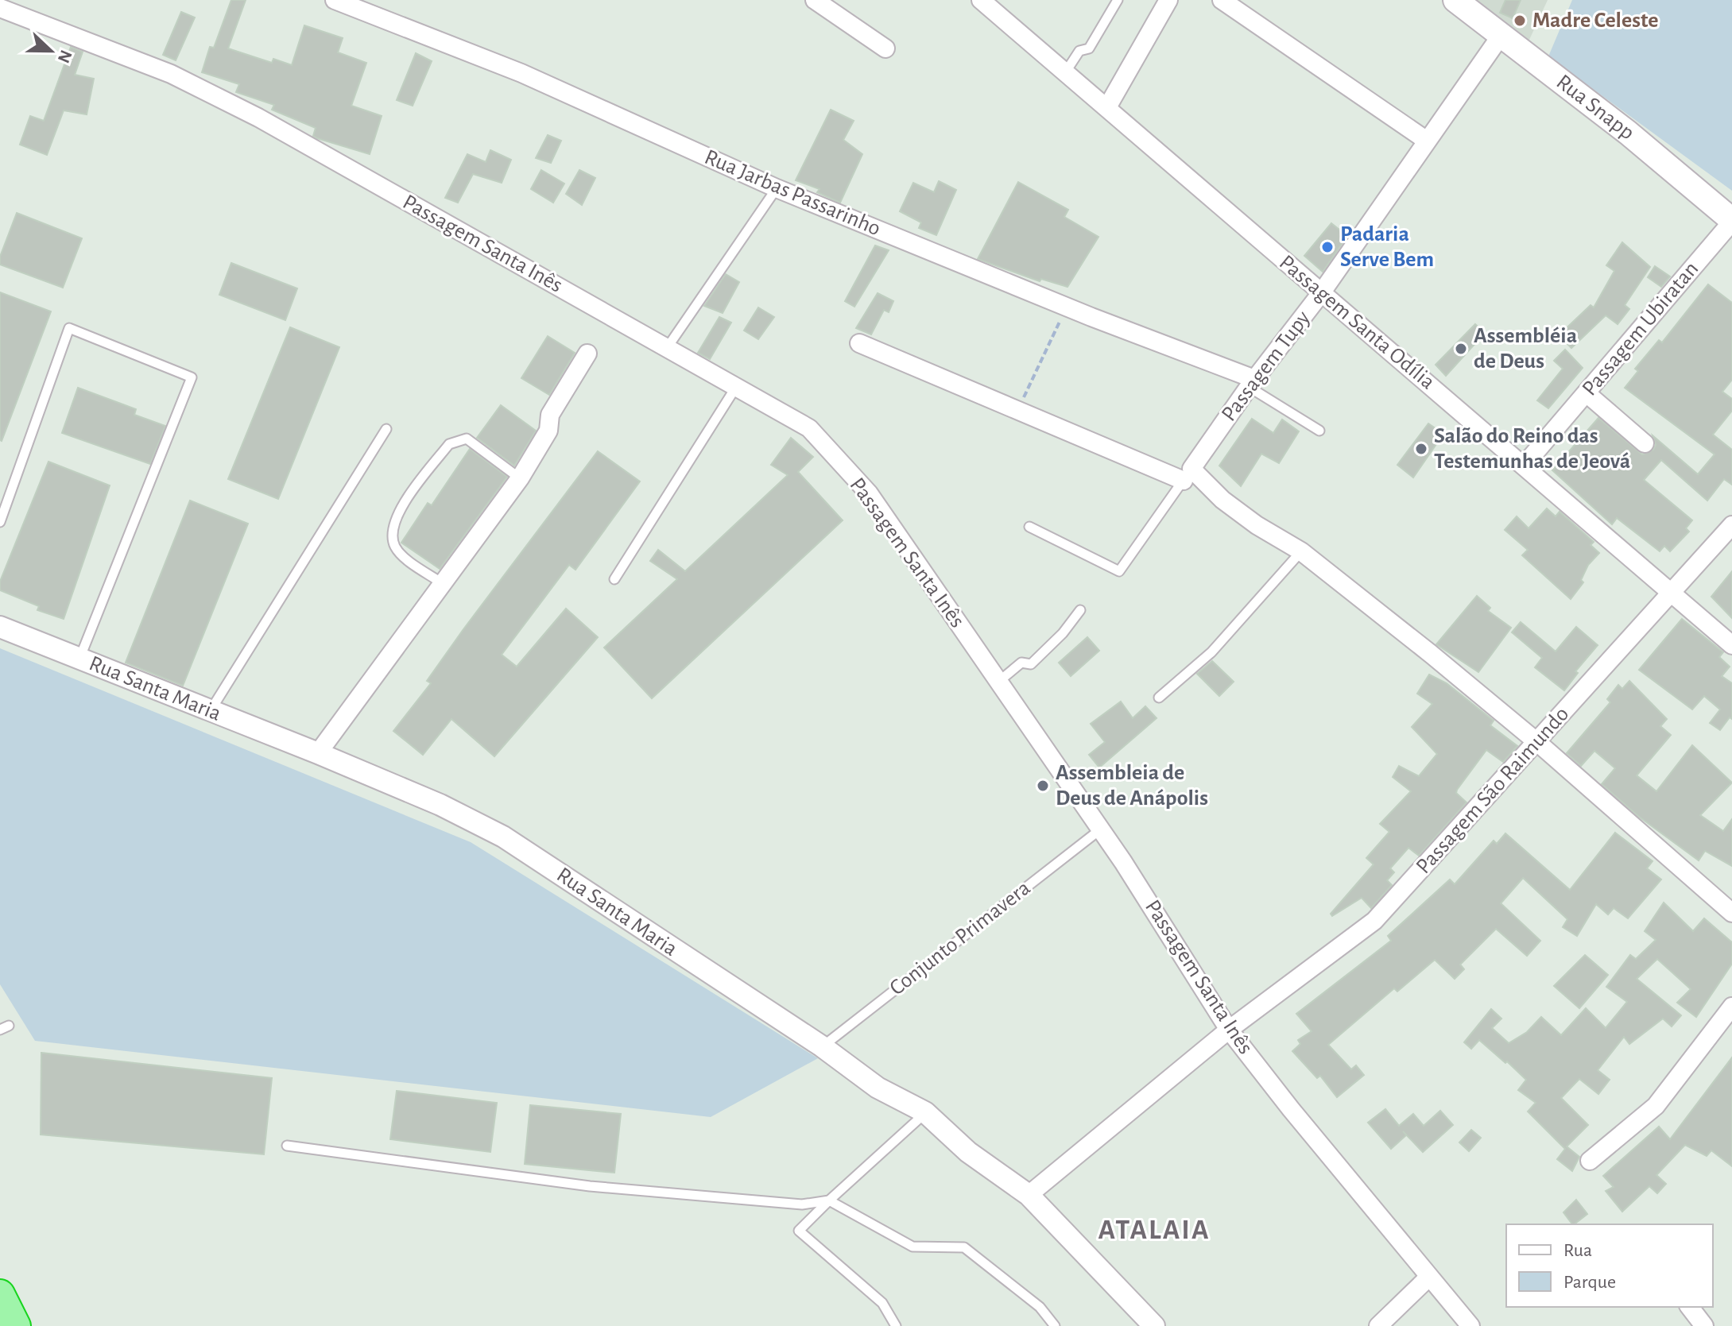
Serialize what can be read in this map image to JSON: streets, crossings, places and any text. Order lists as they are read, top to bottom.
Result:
{
  "streets": {
    "main road": ["Rua Snapp"],
    "street": [
      "Rua Jarbas Passarinho",
      "Passagem Santa Inês",
      "Passagem Santa Odília",
      "Passagem Ubiratan",
      "Passagem Tupy",
      "Rua Santa Maria",
      "Passagem São Raimundo"
    ],
    "lane": ["Conjunto Primavera"]
  },
  "crossings": [
    ["Rua Snapp", "Passagem Ubiratan"],
    ["Rua Snapp", "Passagem Tupy"],
    ["Rua Jarbas Passarinho", "Passagem Tupy"],
    ["Passagem Santa Inês", "Passagem São Raimundo"],
    ["Passagem Santa Inês", "Conjunto Primavera"],
    ["Passagem Santa Odília", "Passagem Ubiratan"],
    ["Passagem Santa Odília", "Passagem Tupy"],
    ["Passagem Santa Odília", "Passagem São Raimundo"],
    ["Rua Santa Maria", "Passagem São Raimundo"],
    ["Rua Santa Maria", "Conjunto Primavera"]
  ],
  "districts": ["ATALAIA"],
  "places": [
    "Madre Celeste",
    "Padaria Serve Bem",
    "Assembléia de Deus",
    "Salão do Reino das Testemunhas de Jeová",
    "Assembleia de Deus de Anápolis"
  ],
  "legend": ["Rua", "Parque"],
  "north": "right"
}
